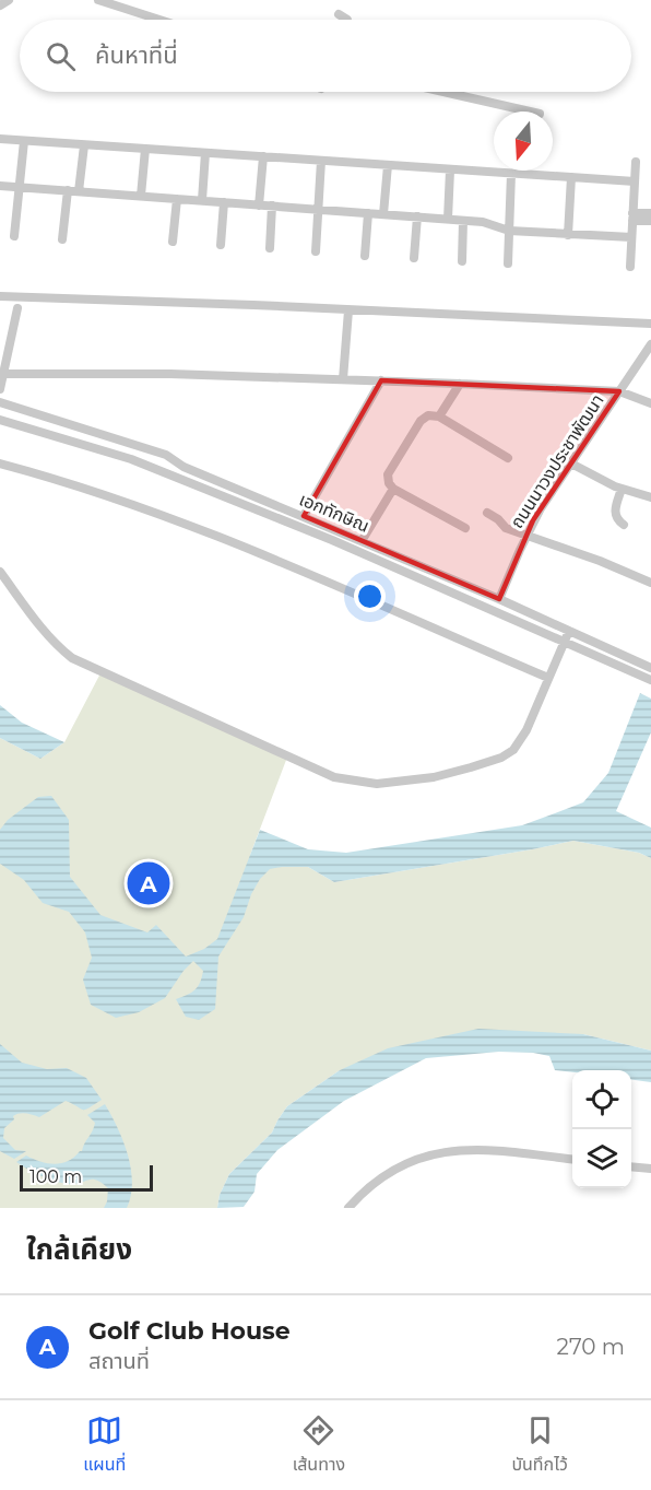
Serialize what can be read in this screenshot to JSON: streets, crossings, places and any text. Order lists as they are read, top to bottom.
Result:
{
  "streets": {
    "street": ["ถนนนาวงประชาพัฒนา", "เอกทักษิณ"]
  },
  "crossings": [
    ["ถนนนาวงประชาพัฒนา", "เอกทักษิณ"]
  ],
  "scale_bar": "100 m",
  "north": "bottom",
  "page": {
    "search": "ค้นหาที่นี่",
    "pins": "A",
    "scale": "100 m",
    "heading": "ใกล้เคียง",
    "list": [
      {
        "mark": "A",
        "name": "Golf Club House",
        "note": "สถานที่",
        "value": "270 m"
      }
    ],
    "nav": ["แผนที่", "เส้นทาง", "บันทึกไว้"]
  }
}
